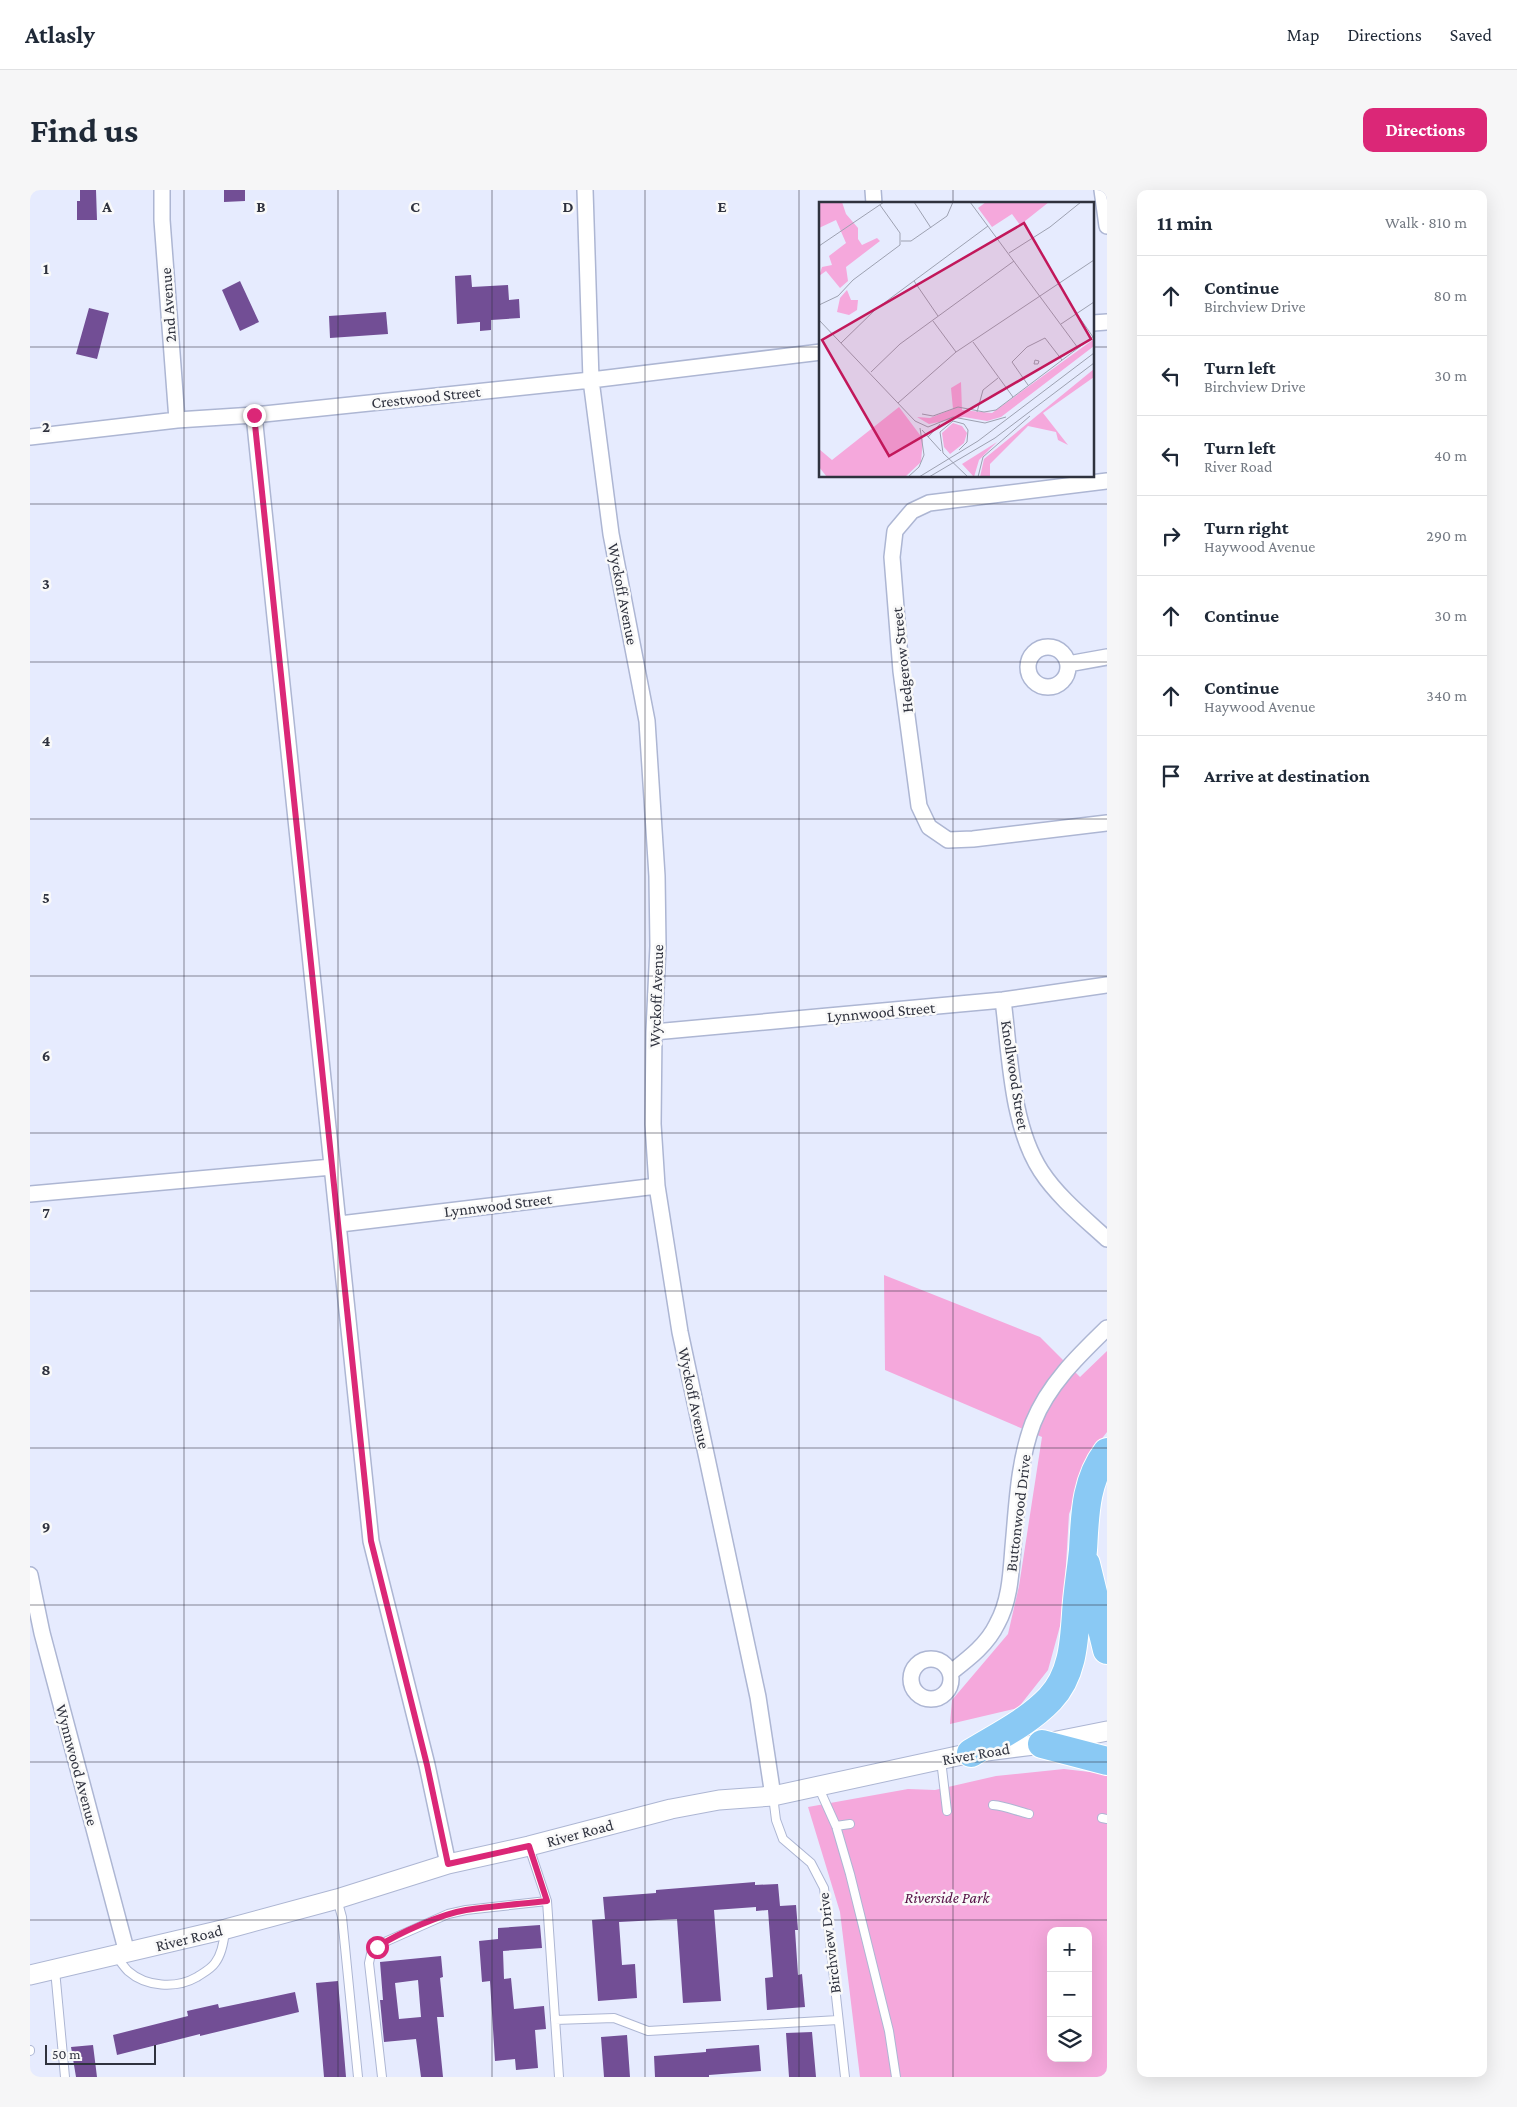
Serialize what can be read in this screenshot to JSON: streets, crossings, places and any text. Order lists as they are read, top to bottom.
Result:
{
  "streets": {
    "street": [
      "2nd Avenue",
      "Crestwood Street",
      "Wyckoff Avenue",
      "Hedgerow Street",
      "Lynnwood Street",
      "Knollwood Street",
      "Buttonwood Drive",
      "River Road",
      "Wynnwood Avenue"
    ],
    "lane": ["Birchview Drive"]
  },
  "crossings": [
    ["2nd Avenue", "Crestwood Street"],
    ["Crestwood Street", "Wyckoff Avenue"],
    ["Wyckoff Avenue", "Lynnwood Street"],
    ["Wyckoff Avenue", "River Road"],
    ["Wyckoff Avenue", "Birchview Drive"],
    ["Lynnwood Street", "Knollwood Street"],
    ["River Road", "Wynnwood Avenue"],
    ["River Road", "Birchview Drive"]
  ],
  "parks": ["Riverside Park"],
  "scale_bar": "50 m",
  "page": {
    "header": "Atlasly",
    "nav": ["Map", "Directions", "Saved"],
    "buttons": "Directions",
    "title": "Find us",
    "heading": ["11 min", "Walk · 810 m"],
    "list": [
      ["Continue", "Birchview Drive", "80 m"],
      ["Turn left", "Birchview Drive", "30 m"],
      ["Turn left", "River Road", "40 m"],
      ["Turn right", "Haywood Avenue", "290 m"],
      ["Continue", "30 m"],
      ["Continue", "Haywood Avenue", "340 m"],
      "Arrive at destination"
    ],
    "map_buttons": ["+", "−"],
    "scale": "50 m"
  },
  "grid": {
    "columns": [
      "A",
      "B",
      "C",
      "D",
      "E"
    ],
    "rows": [
      "1",
      "2",
      "3",
      "4",
      "5",
      "6",
      "7",
      "8",
      "9"
    ]
  }
}
